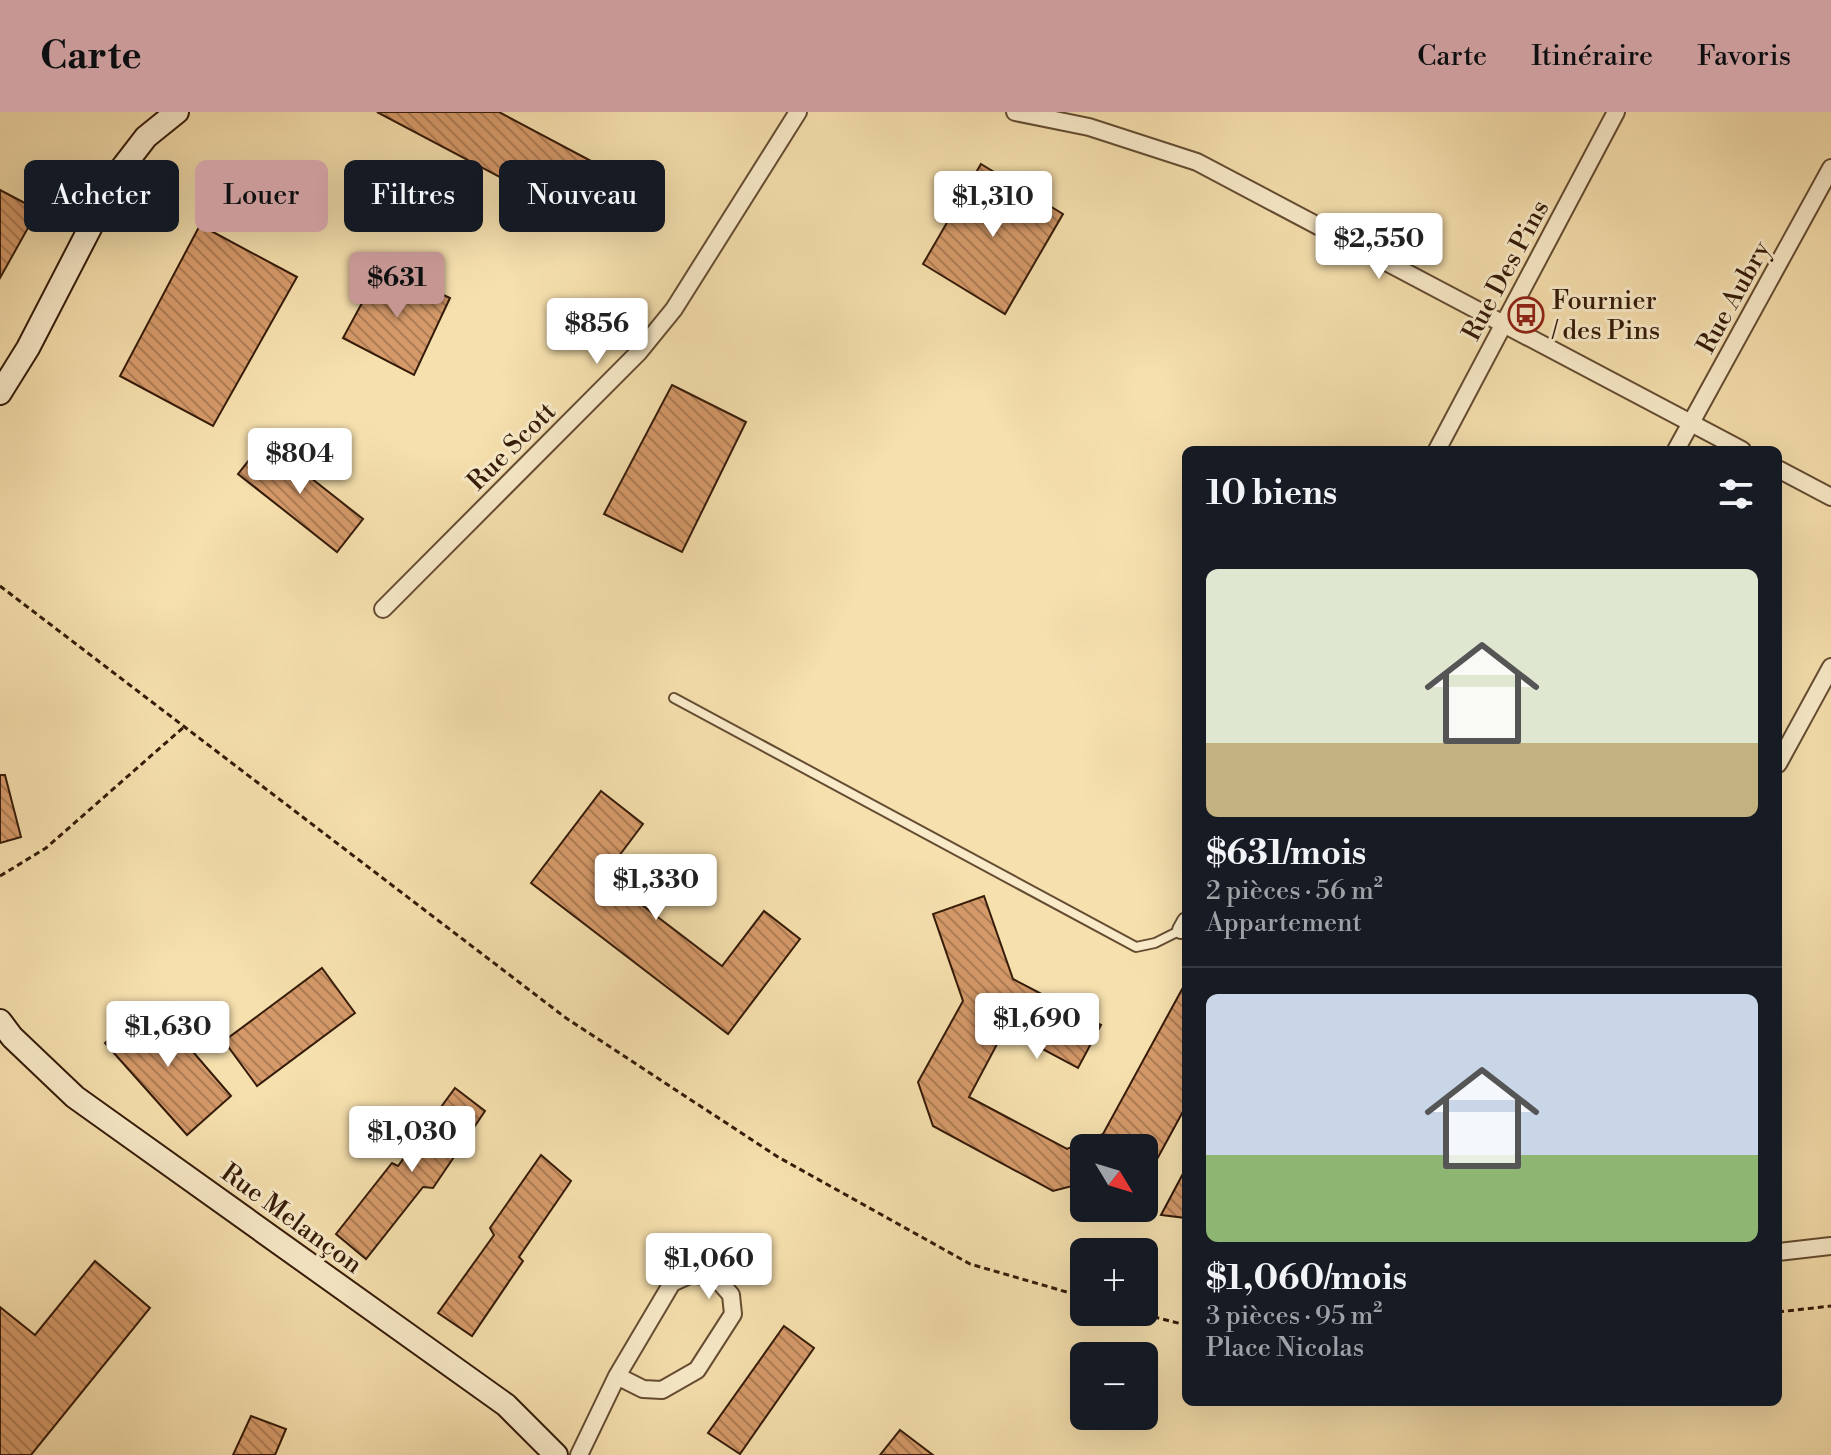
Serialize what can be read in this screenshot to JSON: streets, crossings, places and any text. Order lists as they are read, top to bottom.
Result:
{
  "streets": {
    "street": [
      "Rue Des Pins",
      "Rue Aubry",
      "Rue Scott",
      "Rue Melançon"
    ]
  },
  "places": {
    "bus stop": ["Fournier / des Pins"]
  },
  "north": "bottom right",
  "page": {
    "header": "Carte",
    "nav": ["Carte", "Itinéraire", "Favoris"],
    "chip": [
      "Acheter",
      "Louer",
      "Filtres",
      "Nouveau"
    ],
    "price": [
      "$1,310",
      "$2,550",
      "$631",
      "$856",
      "$804",
      "$1,330",
      "$1,690",
      "$1,630",
      "$1,030",
      "$1,060"
    ],
    "heading": "10 biens",
    "list": [
      {
        "name": "$631/mois",
        "note": "2 pièces · 56 m² · Appartement"
      },
      {
        "name": "$1,060/mois",
        "note": "3 pièces · 95 m² · Place Nicolas"
      }
    ],
    "map_buttons": ["+", "−"]
  }
}
